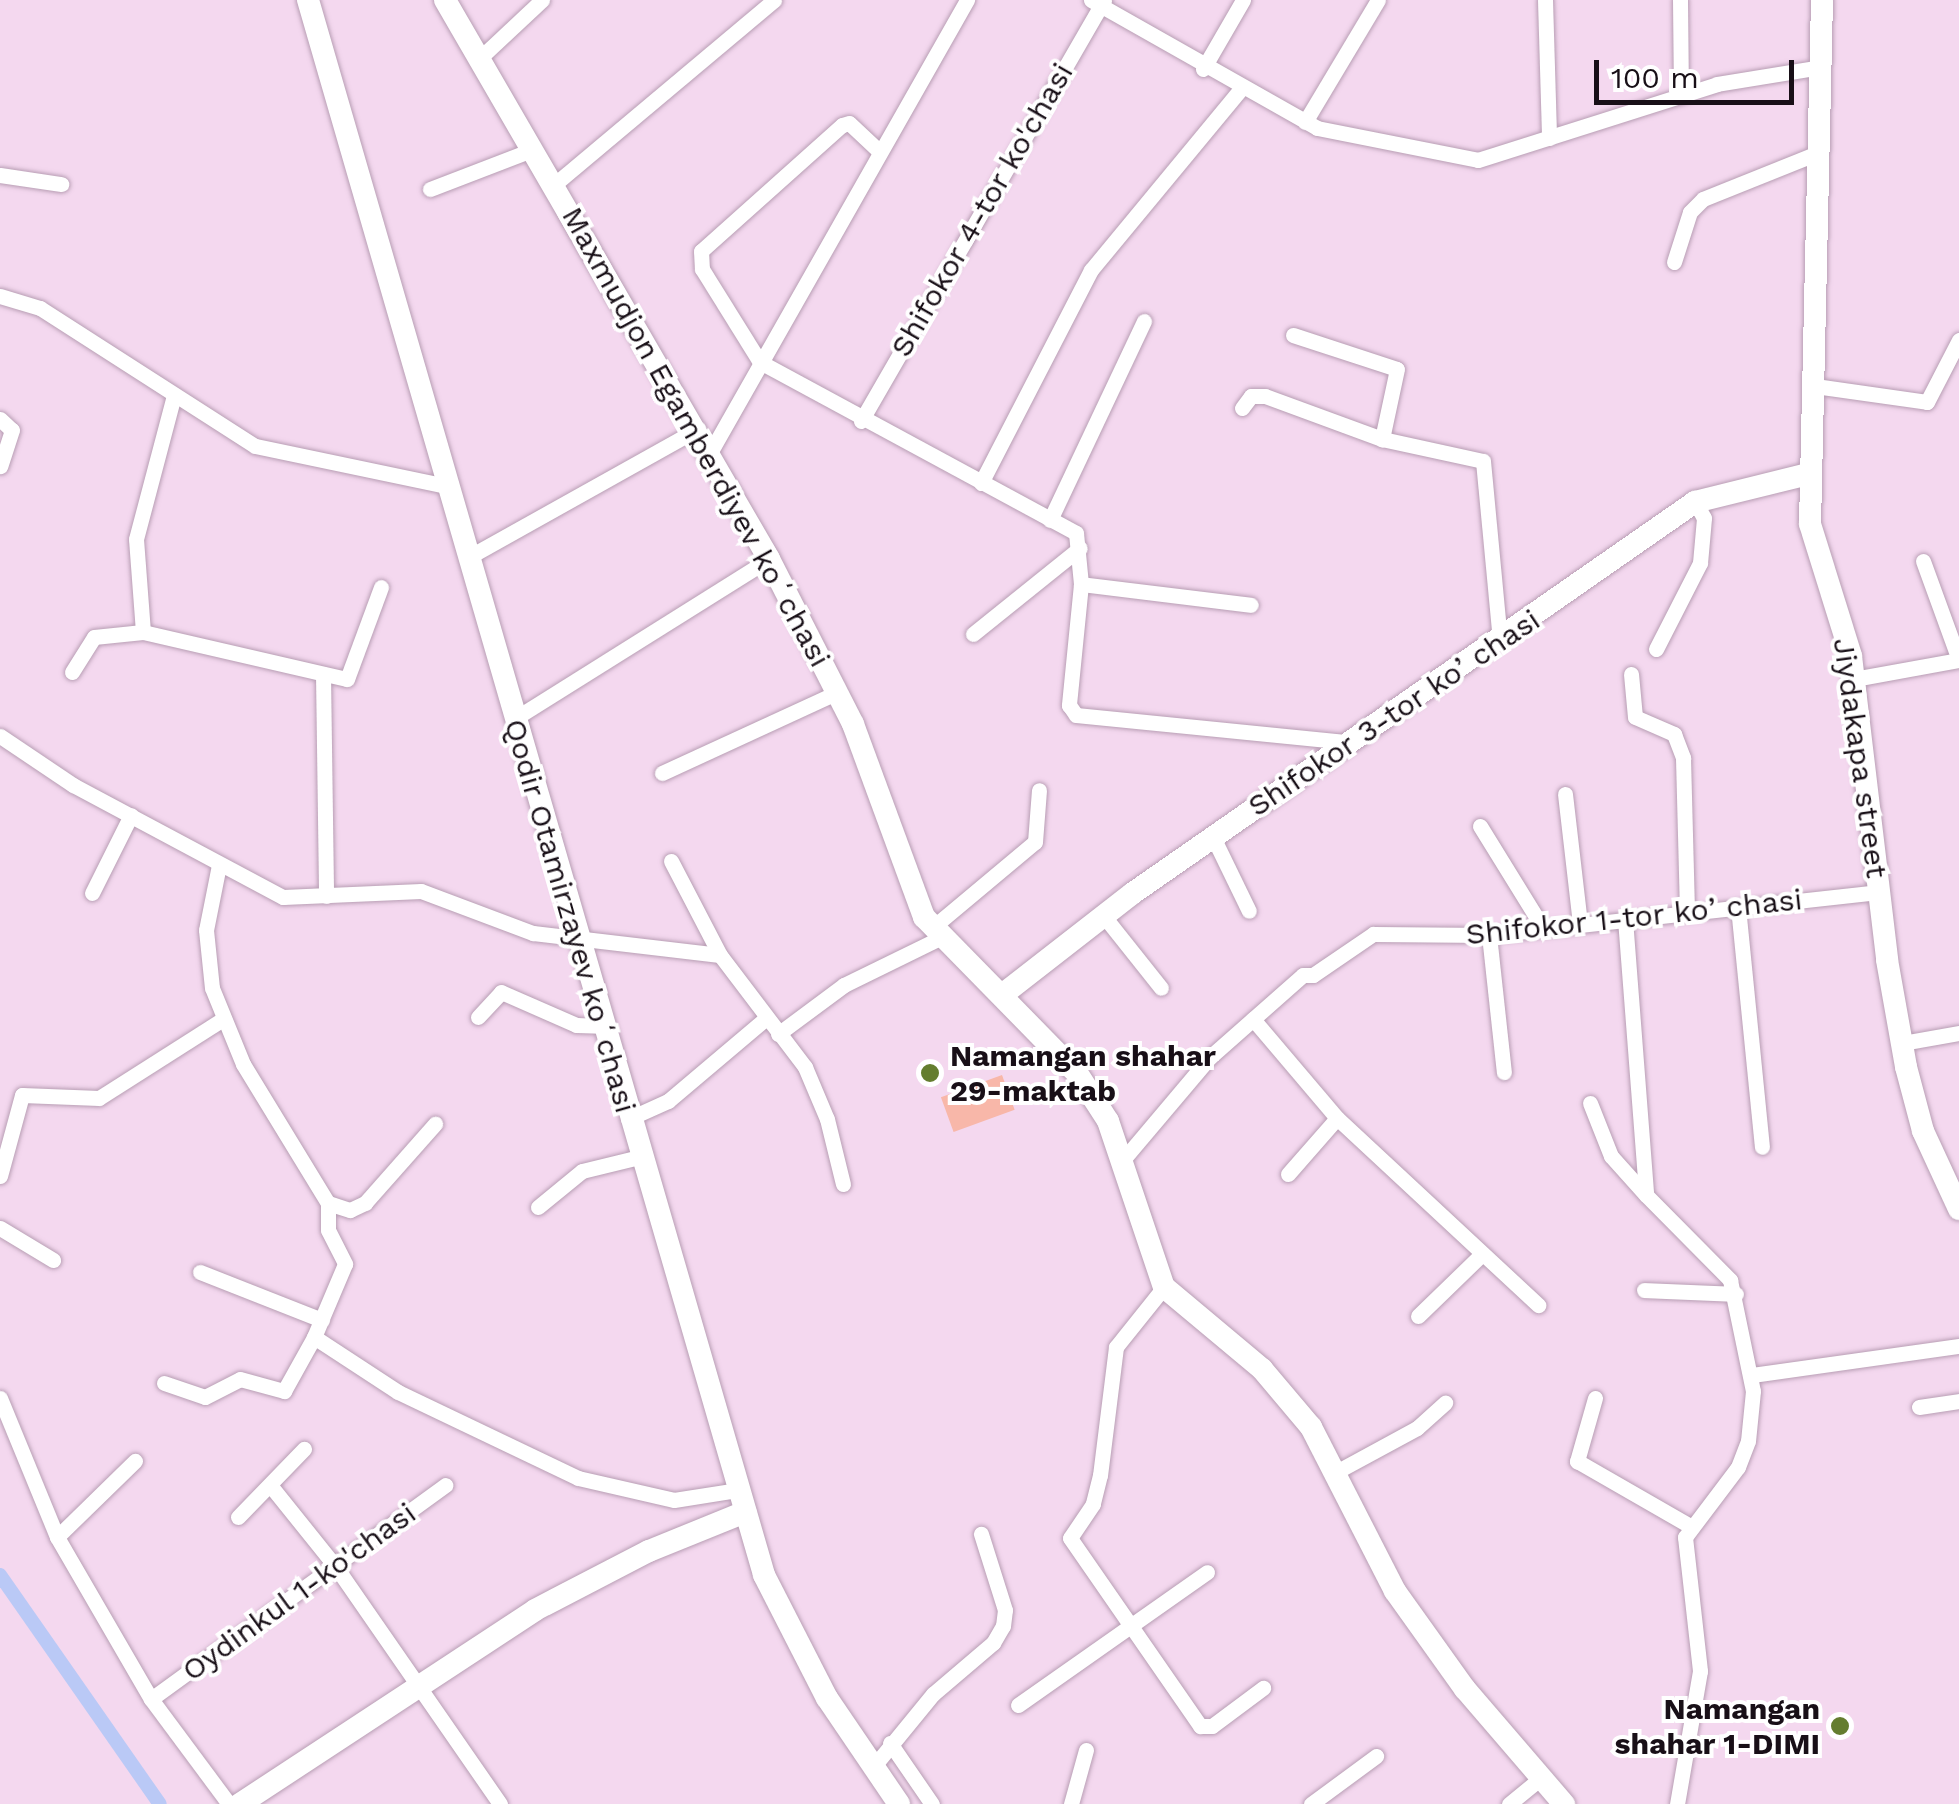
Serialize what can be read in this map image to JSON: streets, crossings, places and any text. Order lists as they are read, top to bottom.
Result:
{
  "streets": {
    "street": [
      "Shifokor 4-tor ko'chasi",
      "Maxmudjon Egamberdiyev koʻchasi",
      "Shifokor 3-tor koʼchasi",
      "Jiydakapa street",
      "Qodir Otamirzayev koʻchasi",
      "Shifokor 1-tor koʼchasi",
      "Oydinkul 1-ko'chasi"
    ]
  },
  "crossings": [
    ["Maxmudjon Egamberdiyev koʻchasi", "Shifokor 3-tor koʼchasi"],
    ["Maxmudjon Egamberdiyev koʻchasi", "Shifokor 1-tor koʼchasi"],
    ["Shifokor 3-tor koʼchasi", "Jiydakapa street"],
    ["Jiydakapa street", "Shifokor 1-tor koʼchasi"]
  ],
  "places": ["Namangan shahar 29-maktab", "Namangan shahar 1-DIMI"],
  "scale_bar": "100 m"
}
